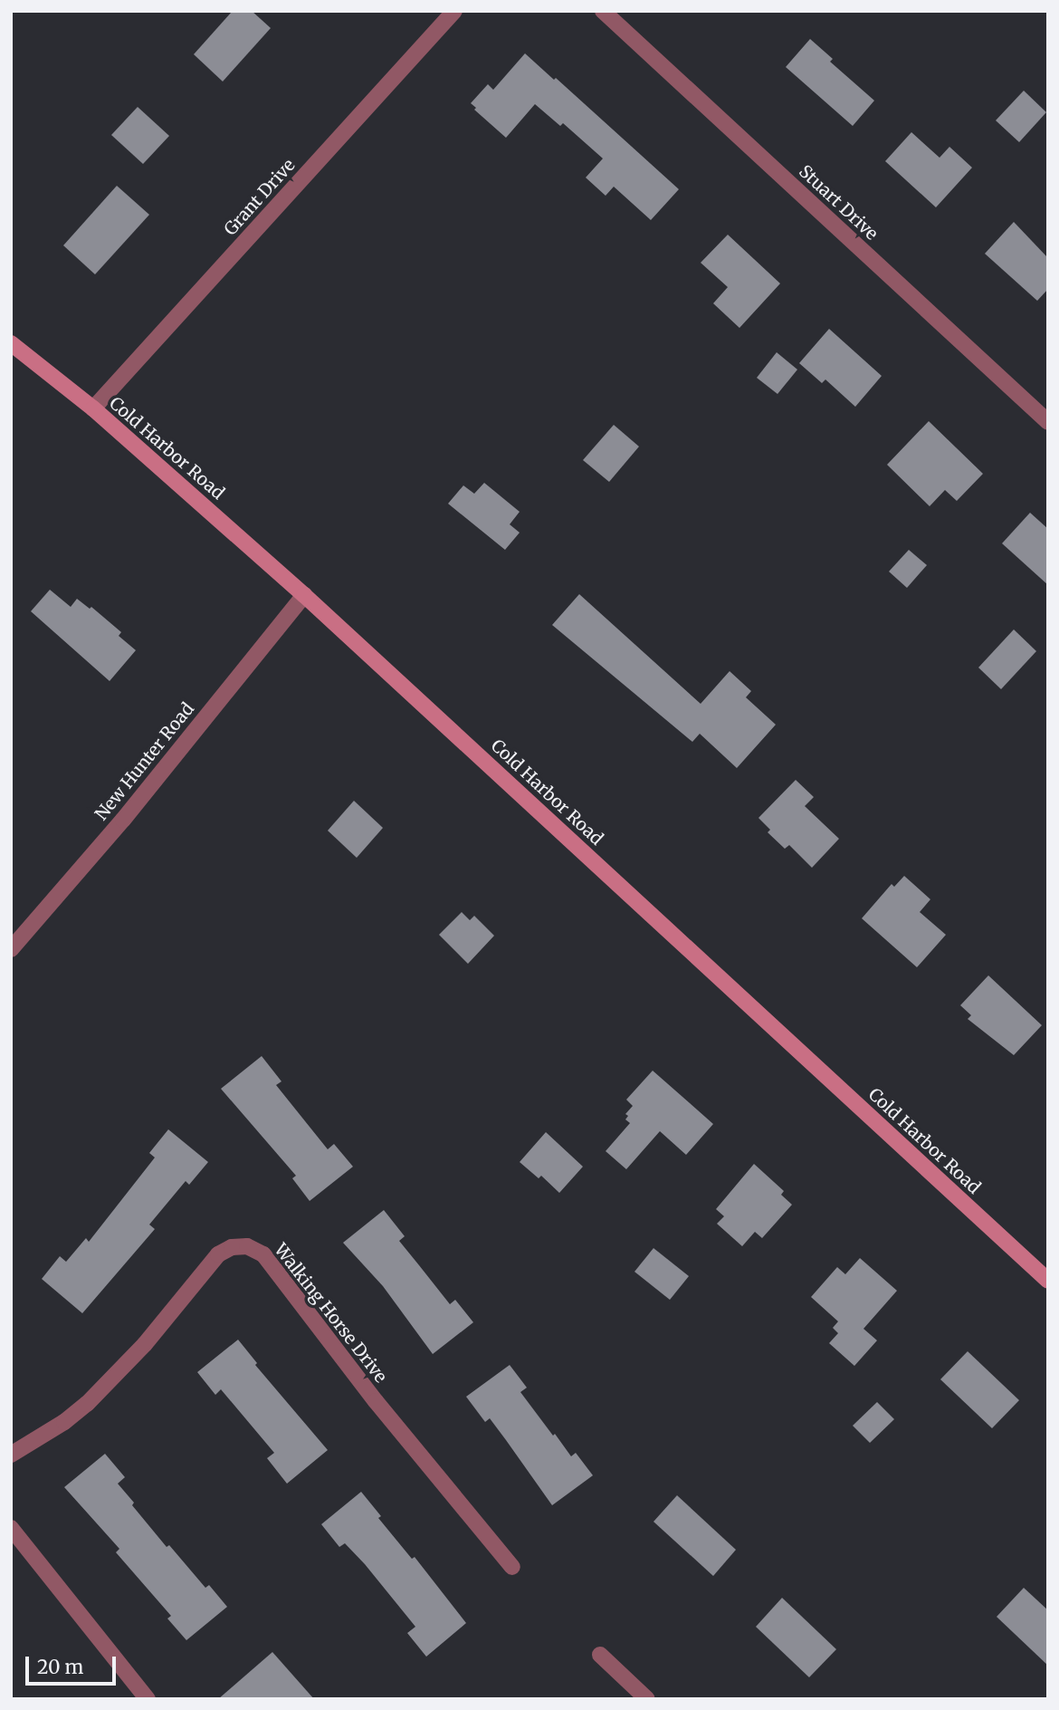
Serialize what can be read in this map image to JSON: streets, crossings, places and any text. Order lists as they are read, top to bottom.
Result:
{
  "streets": {
    "main road": ["Cold Harbor Road"],
    "street": [
      "Grant Drive",
      "Stuart Drive",
      "New Hunter Road",
      "Walking Horse Drive"
    ]
  },
  "crossings": [
    ["Grant Drive", "Cold Harbor Road"],
    ["Cold Harbor Road", "New Hunter Road"]
  ],
  "scale_bar": "20 m"
}
